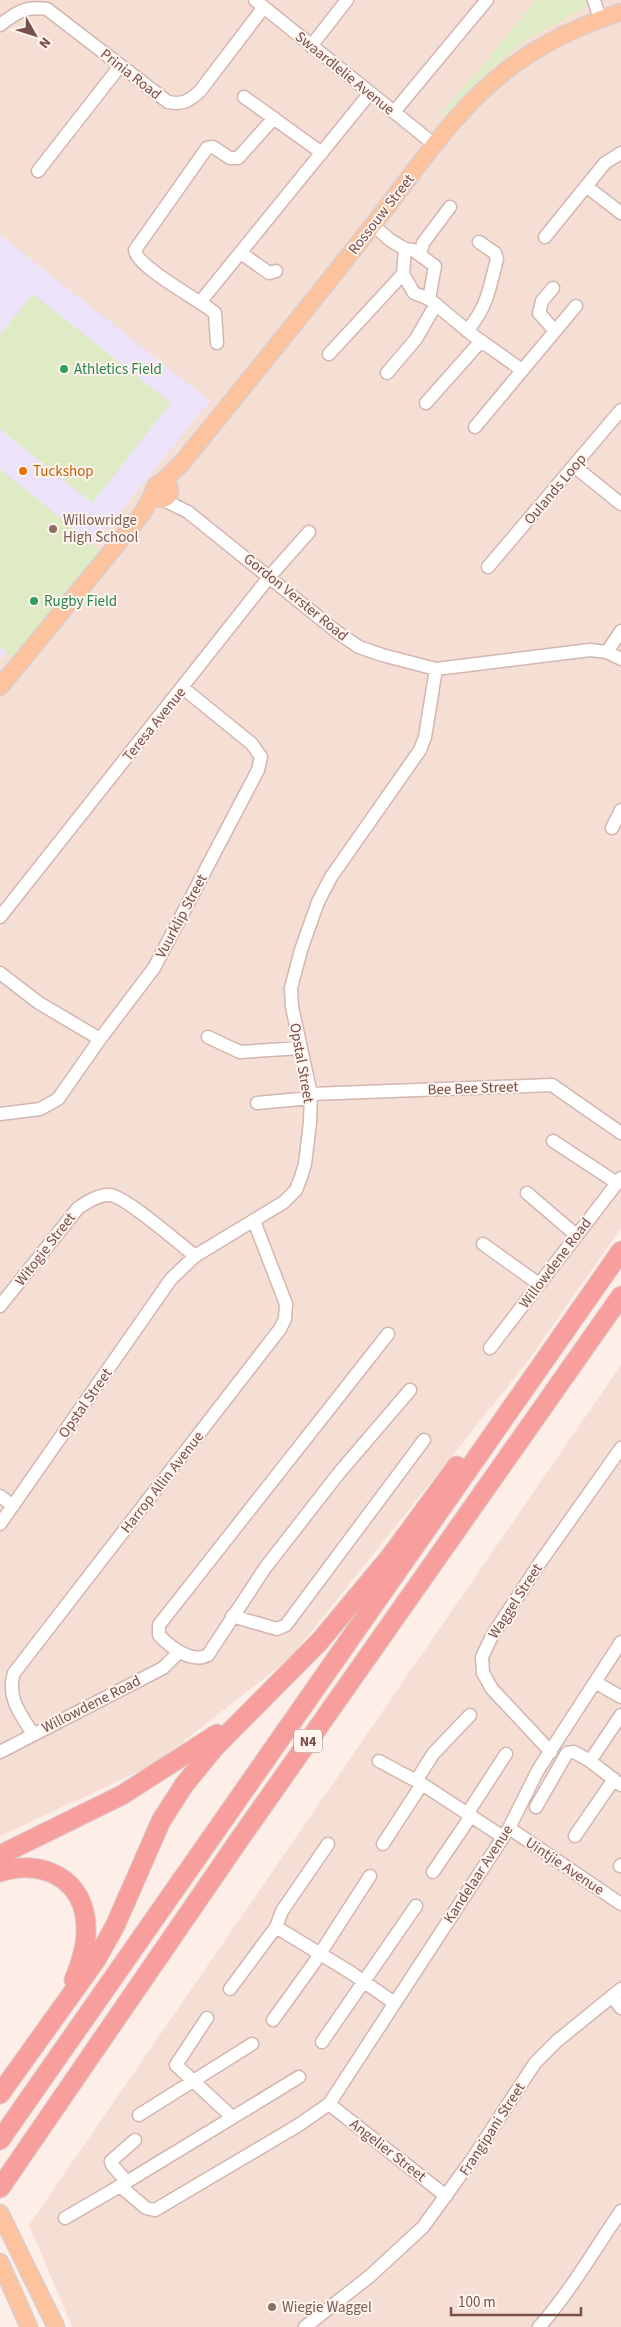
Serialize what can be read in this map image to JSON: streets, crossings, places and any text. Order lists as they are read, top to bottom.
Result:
{
  "streets": {
    "highway": ["N4"],
    "main road": ["Rossouw Street"],
    "street": [
      "Swaardlelie Avenue",
      "Prinia Road",
      "Oulands Loop",
      "Gordon Verster Road",
      "Teresa Avenue",
      "Vuurklip Street",
      "Opstal Street",
      "Bee Bee Street",
      "Witogie Street",
      "Willowdene Road",
      "Harrop Allin Avenue",
      "Waggel Street",
      "Uintjie Avenue",
      "Kandelaar Avenue",
      "Frangipani Street",
      "Angelier Street"
    ]
  },
  "crossings": [
    ["Swaardlelie Avenue", "Prinia Road"],
    ["Swaardlelie Avenue", "Rossouw Street"],
    ["Rossouw Street", "Gordon Verster Road"],
    ["Gordon Verster Road", "Teresa Avenue"],
    ["Gordon Verster Road", "Opstal Street"],
    ["Teresa Avenue", "Vuurklip Street"],
    ["Opstal Street", "Bee Bee Street"],
    ["Opstal Street", "Witogie Street"],
    ["Opstal Street", "Harrop Allin Avenue"],
    ["Willowdene Road", "Harrop Allin Avenue"],
    ["Waggel Street", "Kandelaar Avenue"],
    ["Uintjie Avenue", "Kandelaar Avenue"],
    ["Kandelaar Avenue", "Angelier Street"],
    ["Frangipani Street", "Angelier Street"]
  ],
  "places": [
    "Athletics Field",
    "Tuckshop",
    "Willowridge High School",
    "Rugby Field",
    "Wiegie Waggel"
  ],
  "scale_bar": "100 m",
  "north": "bottom right"
}
